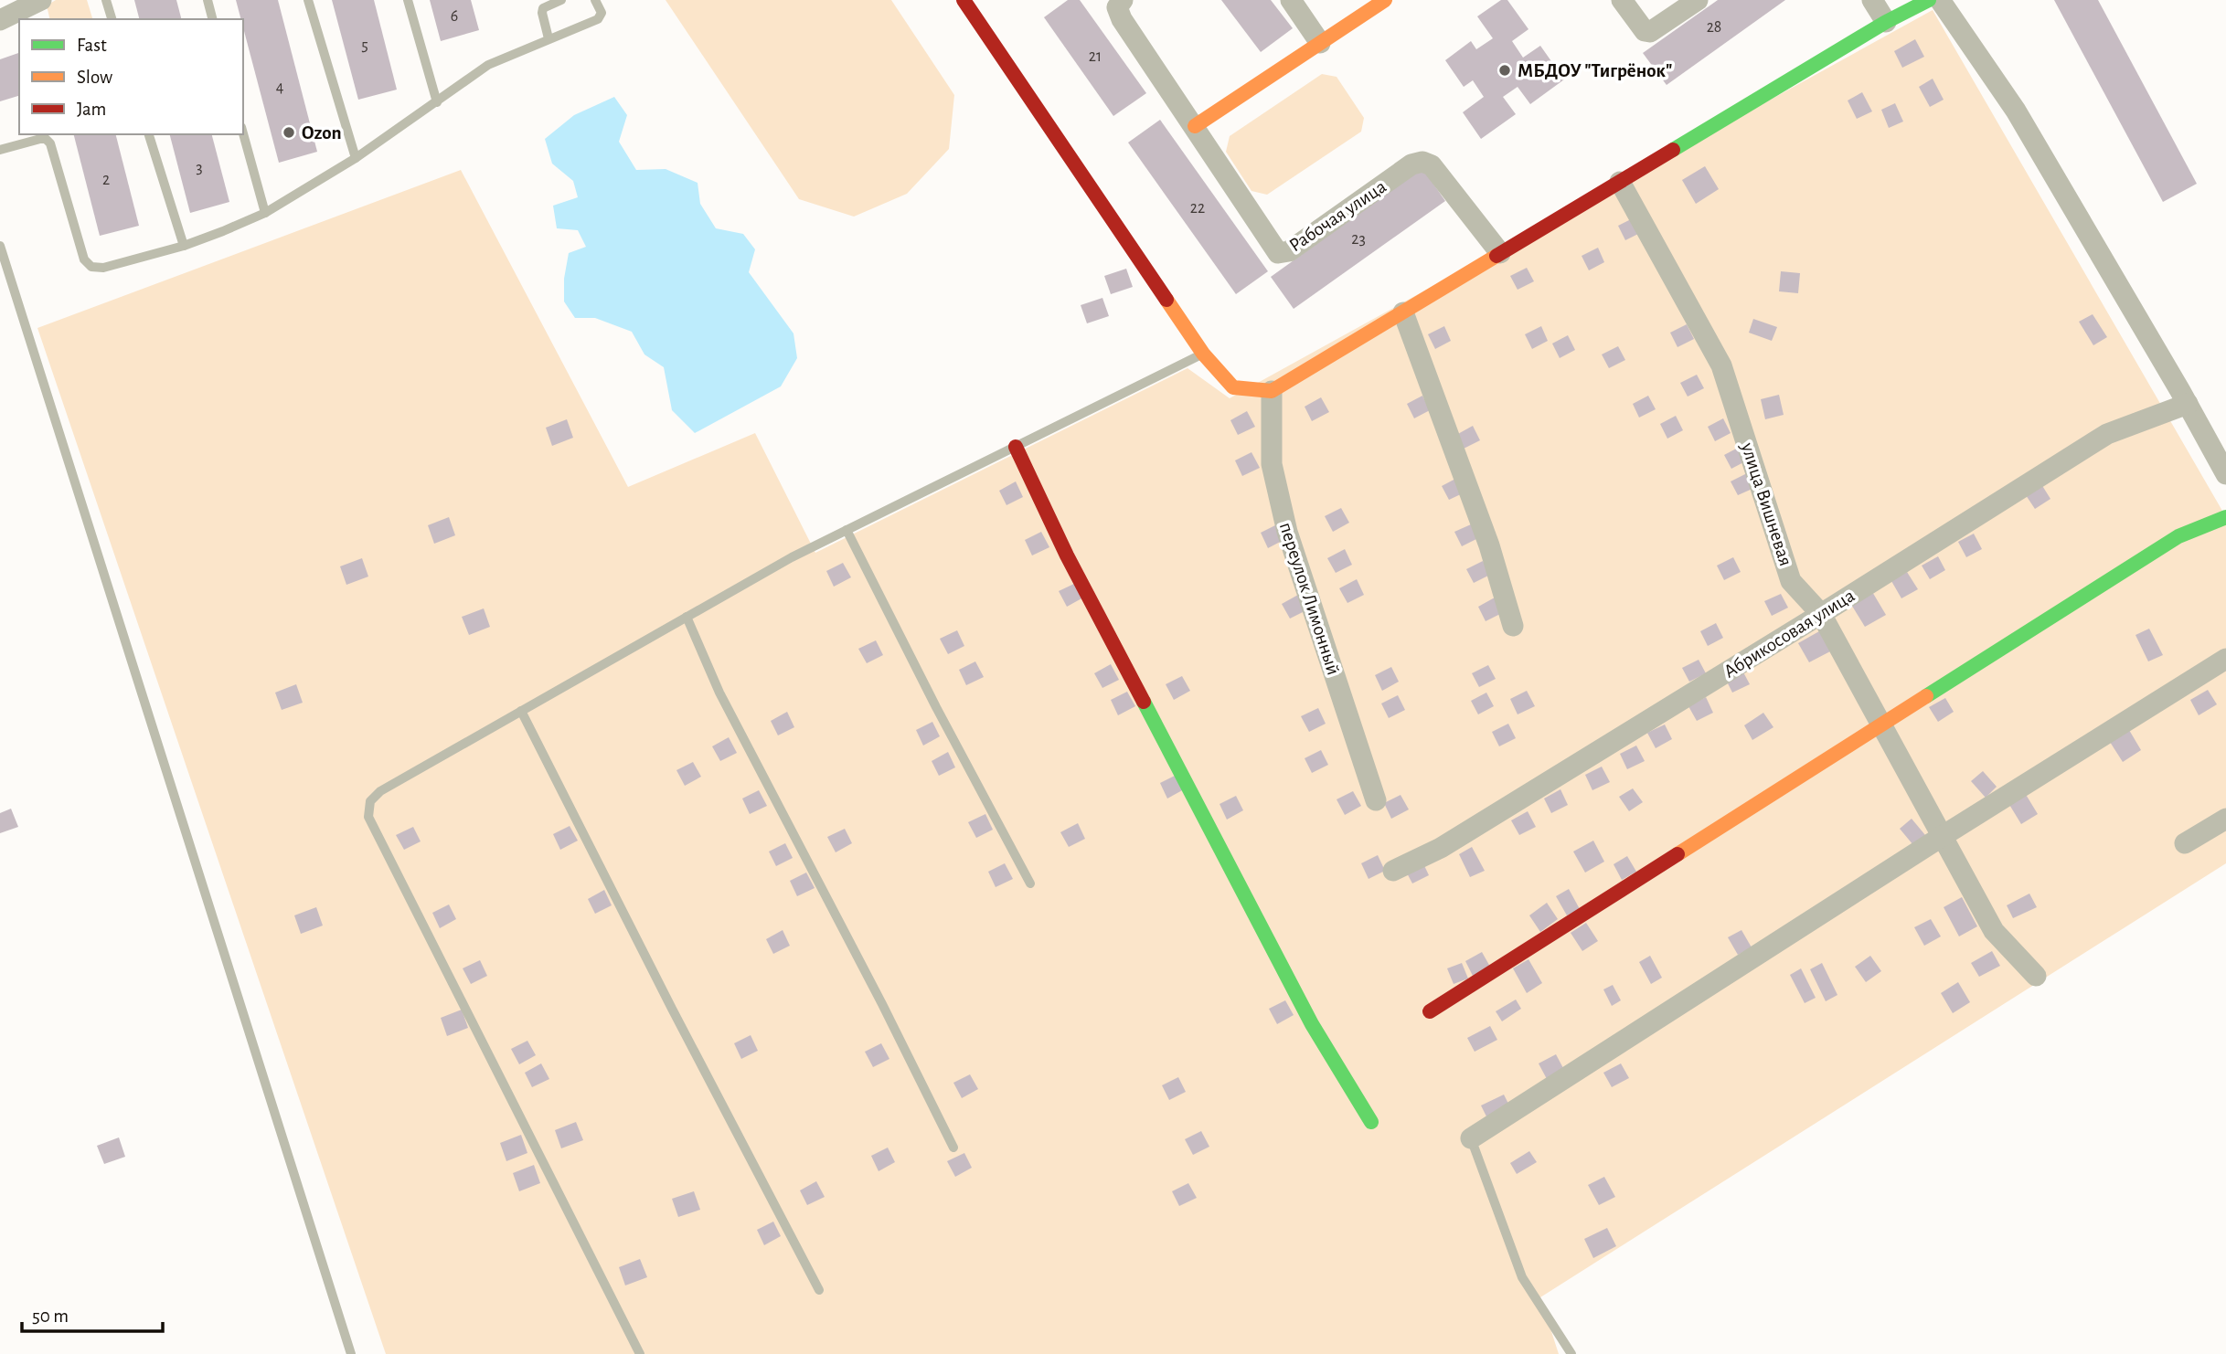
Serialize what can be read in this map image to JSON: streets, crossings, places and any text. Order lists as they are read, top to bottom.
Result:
{
  "streets": {
    "street": [
      "Рабочая улица",
      "улица Вишневая",
      "переулок Лимонный",
      "Абрикосовая улица"
    ]
  },
  "crossings": [
    ["улица Вишневая", "Абрикосовая улица"]
  ],
  "places": ["МБДОУ \"Тигрёнок\"", "Ozon"],
  "house_numbers": [
    "6",
    "28",
    "5",
    "21",
    "4",
    "3",
    "2",
    "22",
    "23"
  ],
  "legend": ["Fast", "Slow", "Jam"],
  "scale_bar": "50 m"
}
